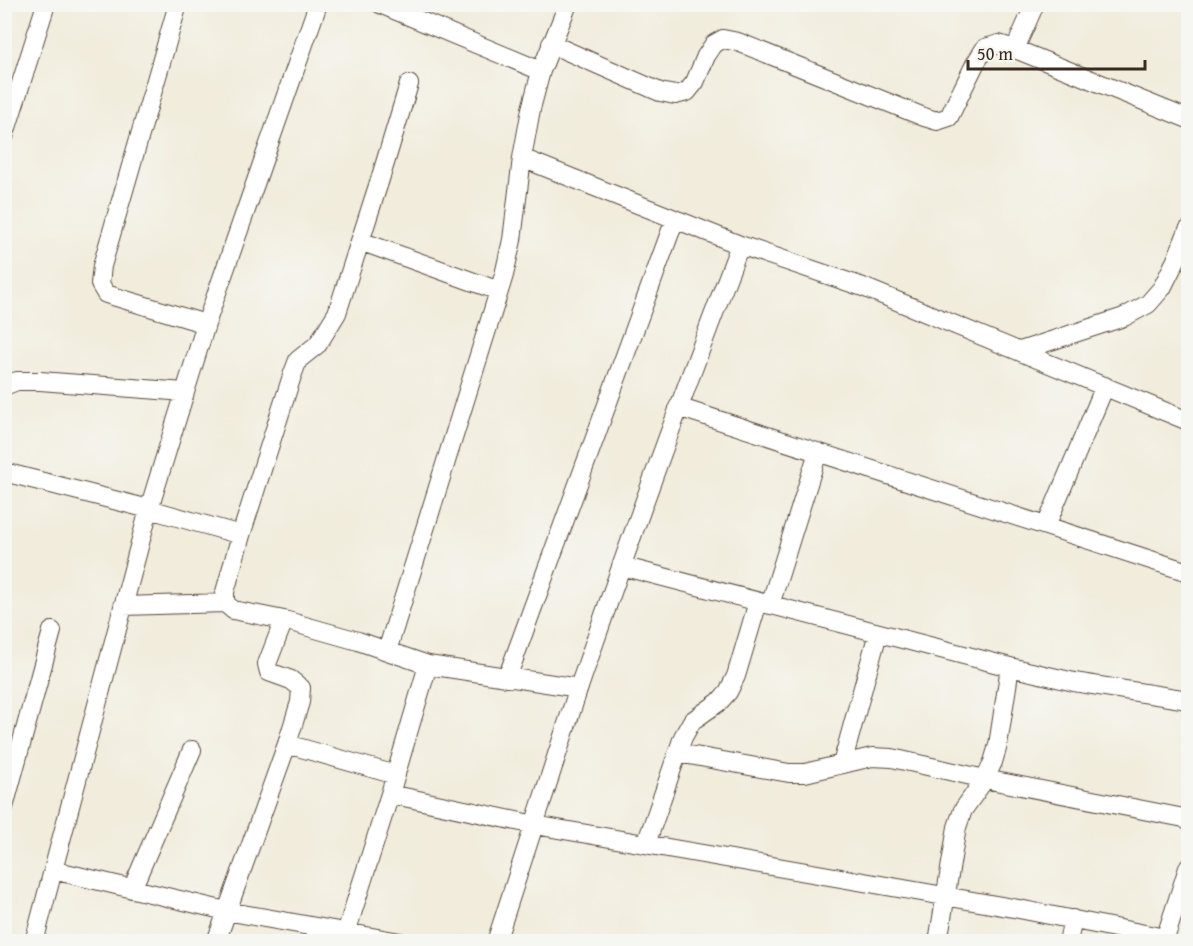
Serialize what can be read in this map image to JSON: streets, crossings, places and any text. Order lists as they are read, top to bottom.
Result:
{
  "scale_bar": "50 m"
}
